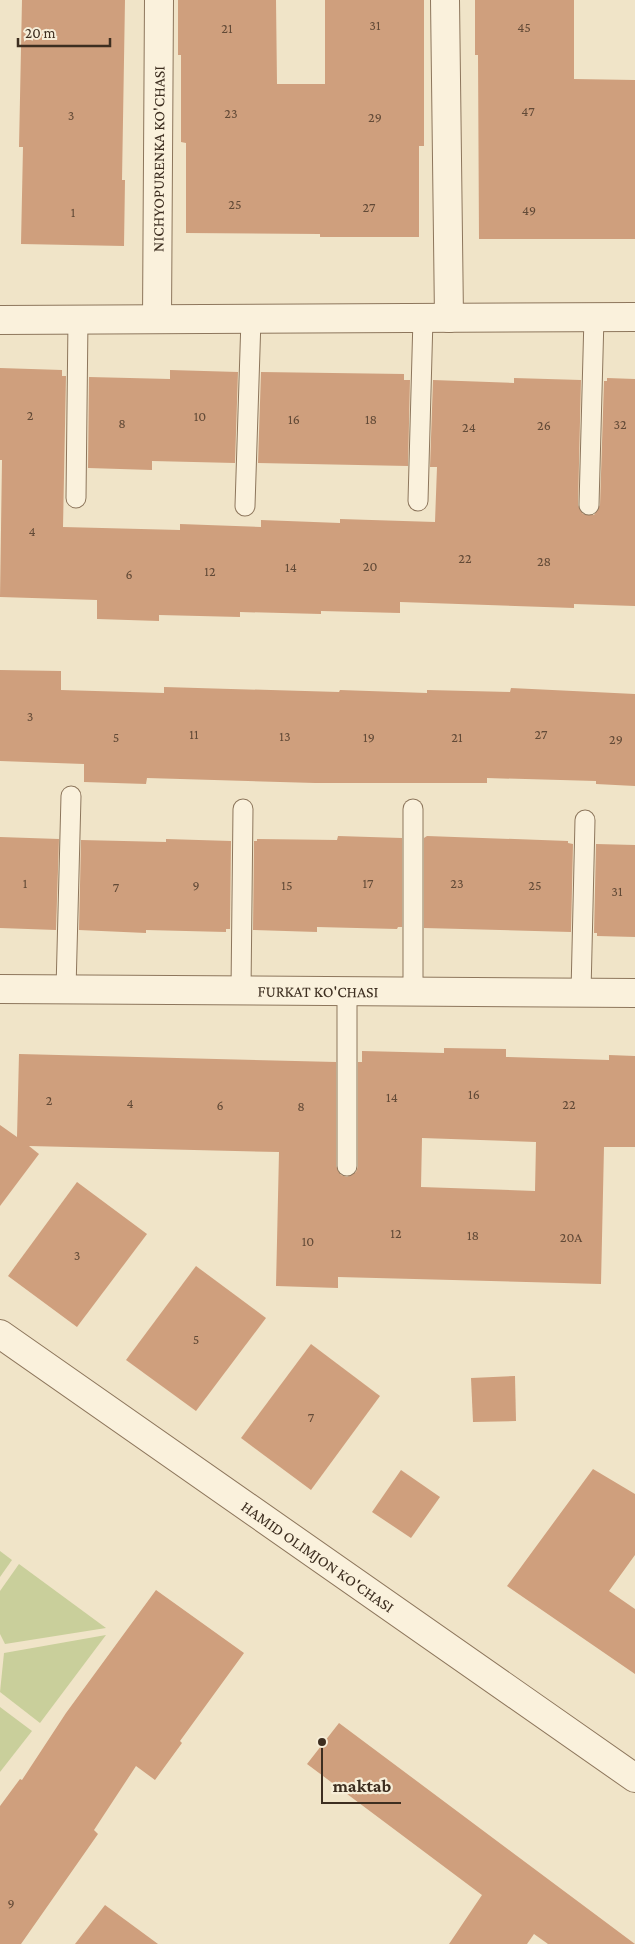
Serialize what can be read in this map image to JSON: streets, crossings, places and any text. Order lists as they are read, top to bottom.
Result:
{
  "streets": {
    "street": ["NICHYOPURENKA KO'CHASI", "FURKAT KO'CHASI", "HAMID OLIMJON KO'CHASI"]
  },
  "places": ["maktab"],
  "house_numbers": [
    "31",
    "45",
    "21",
    "47",
    "23",
    "3",
    "29",
    "25",
    "27",
    "49",
    "1",
    "2",
    "10",
    "16",
    "18",
    "8",
    "32",
    "26",
    "24",
    "4",
    "22",
    "28",
    "20",
    "14",
    "12",
    "6",
    "3",
    "11",
    "27",
    "13",
    "5",
    "19",
    "21",
    "29",
    "1",
    "17",
    "23",
    "9",
    "15",
    "25",
    "7",
    "31",
    "16",
    "14",
    "2",
    "4",
    "22",
    "6",
    "8",
    "12",
    "18",
    "20A",
    "10",
    "3",
    "5",
    "7",
    "9"
  ],
  "scale_bar": "20 m"
}
